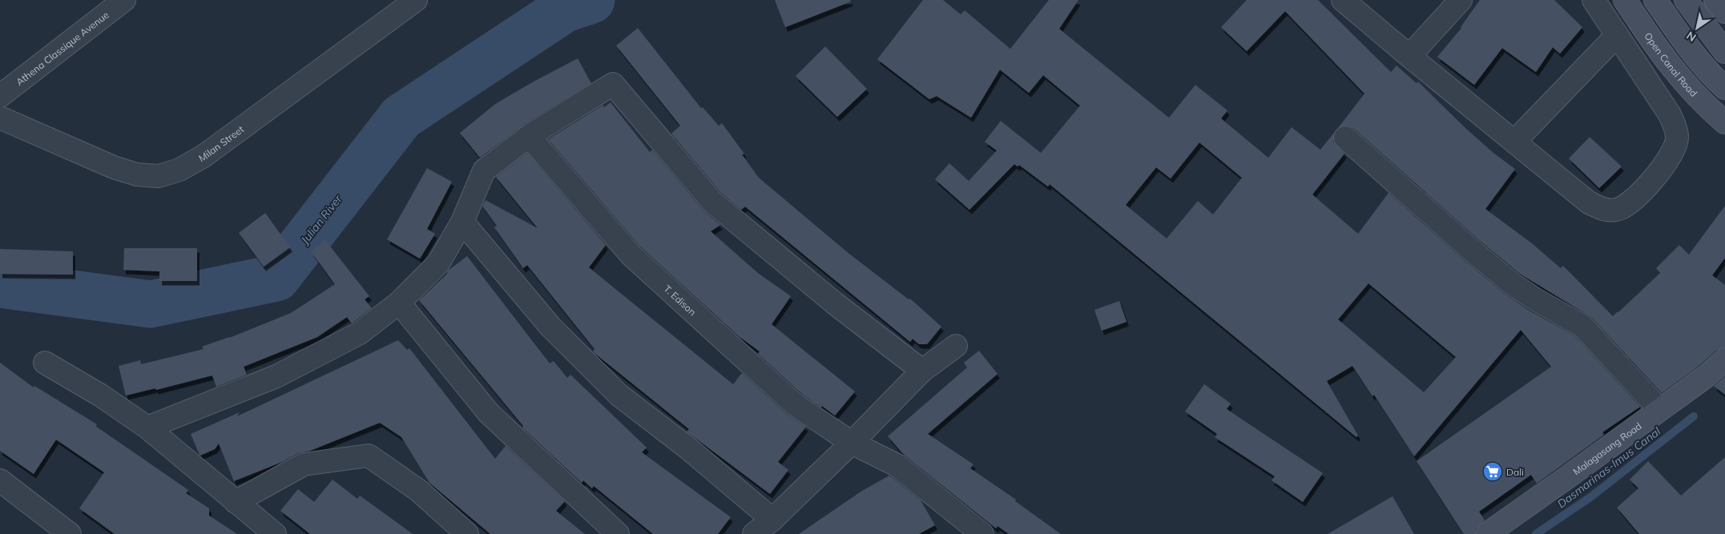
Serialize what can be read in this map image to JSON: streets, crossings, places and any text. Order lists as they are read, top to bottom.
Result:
{
  "streets": {
    "main road": ["Open Canal Road", "Malagasang Road"],
    "street": ["Athena Classique Avenue", "Milan Street", "T. Edison"]
  },
  "water": ["Julian River", "Dasmarinas-Imus Canal"],
  "places": {
    "supermarket": ["Dali"]
  },
  "north": "bottom left"
}
